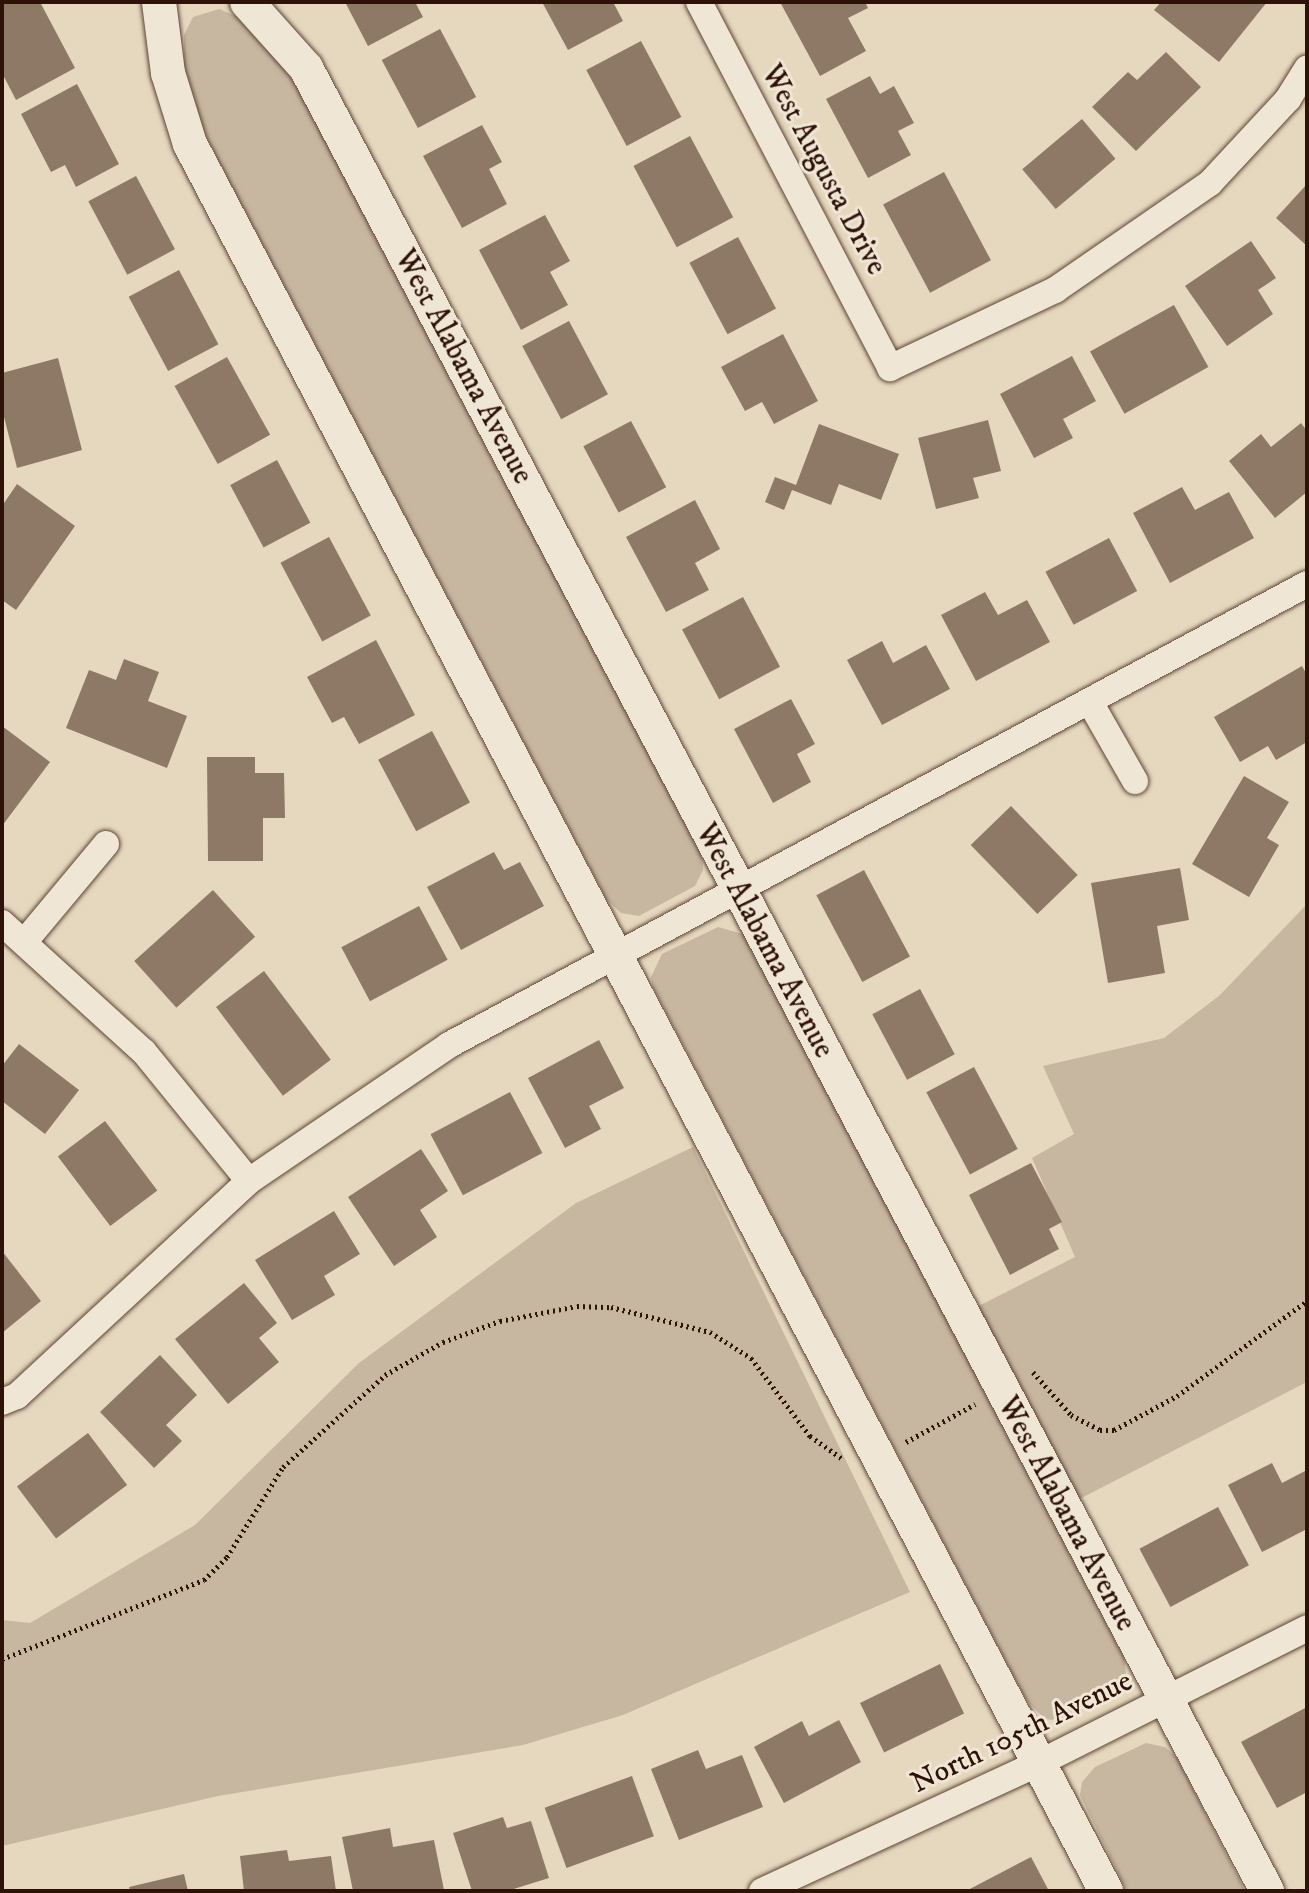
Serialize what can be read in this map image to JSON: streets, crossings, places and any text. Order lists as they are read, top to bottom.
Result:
{
  "streets": {
    "street": ["West Augusta Drive", "West Alabama Avenue", "North 105th Avenue"]
  },
  "crossings": [
    ["West Alabama Avenue", "North 105th Avenue"]
  ]
}
